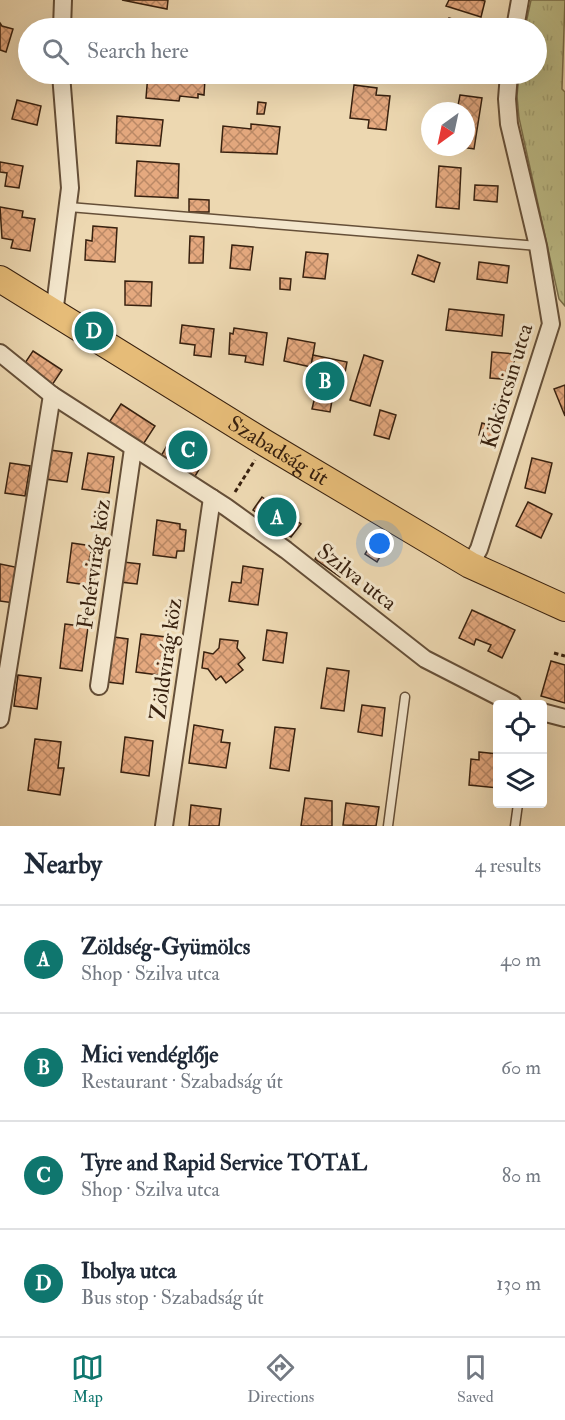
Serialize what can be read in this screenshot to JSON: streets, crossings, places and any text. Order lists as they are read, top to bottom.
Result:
{
  "streets": {
    "main road": ["Szabadság út"],
    "street": [
      "Kökörcsin utca",
      "Fehérvirág köz",
      "Szilva utca",
      "Zöldvirág köz"
    ]
  },
  "crossings": [
    ["Kökörcsin utca", "Szabadság út"],
    ["Fehérvirág köz", "Szilva utca"],
    ["Szilva utca", "Zöldvirág köz"]
  ],
  "north": "bottom left",
  "page": {
    "search": "Search here",
    "pins": [
      "D",
      "B",
      "C",
      "A"
    ],
    "heading": ["Nearby", "4 results"],
    "list": [
      {
        "mark": "A",
        "name": "Zöldség-Gyümölcs",
        "note": "Shop · Szilva utca",
        "value": "40 m"
      },
      {
        "mark": "B",
        "name": "Mici vendéglője",
        "note": "Restaurant · Szabadság út",
        "value": "60 m"
      },
      {
        "mark": "C",
        "name": "Tyre and Rapid Service TOTAL",
        "note": "Shop · Szilva utca",
        "value": "80 m"
      },
      {
        "mark": "D",
        "name": "Ibolya utca",
        "note": "Bus stop · Szabadság út",
        "value": "130 m"
      }
    ],
    "nav": ["Map", "Directions", "Saved"]
  }
}
